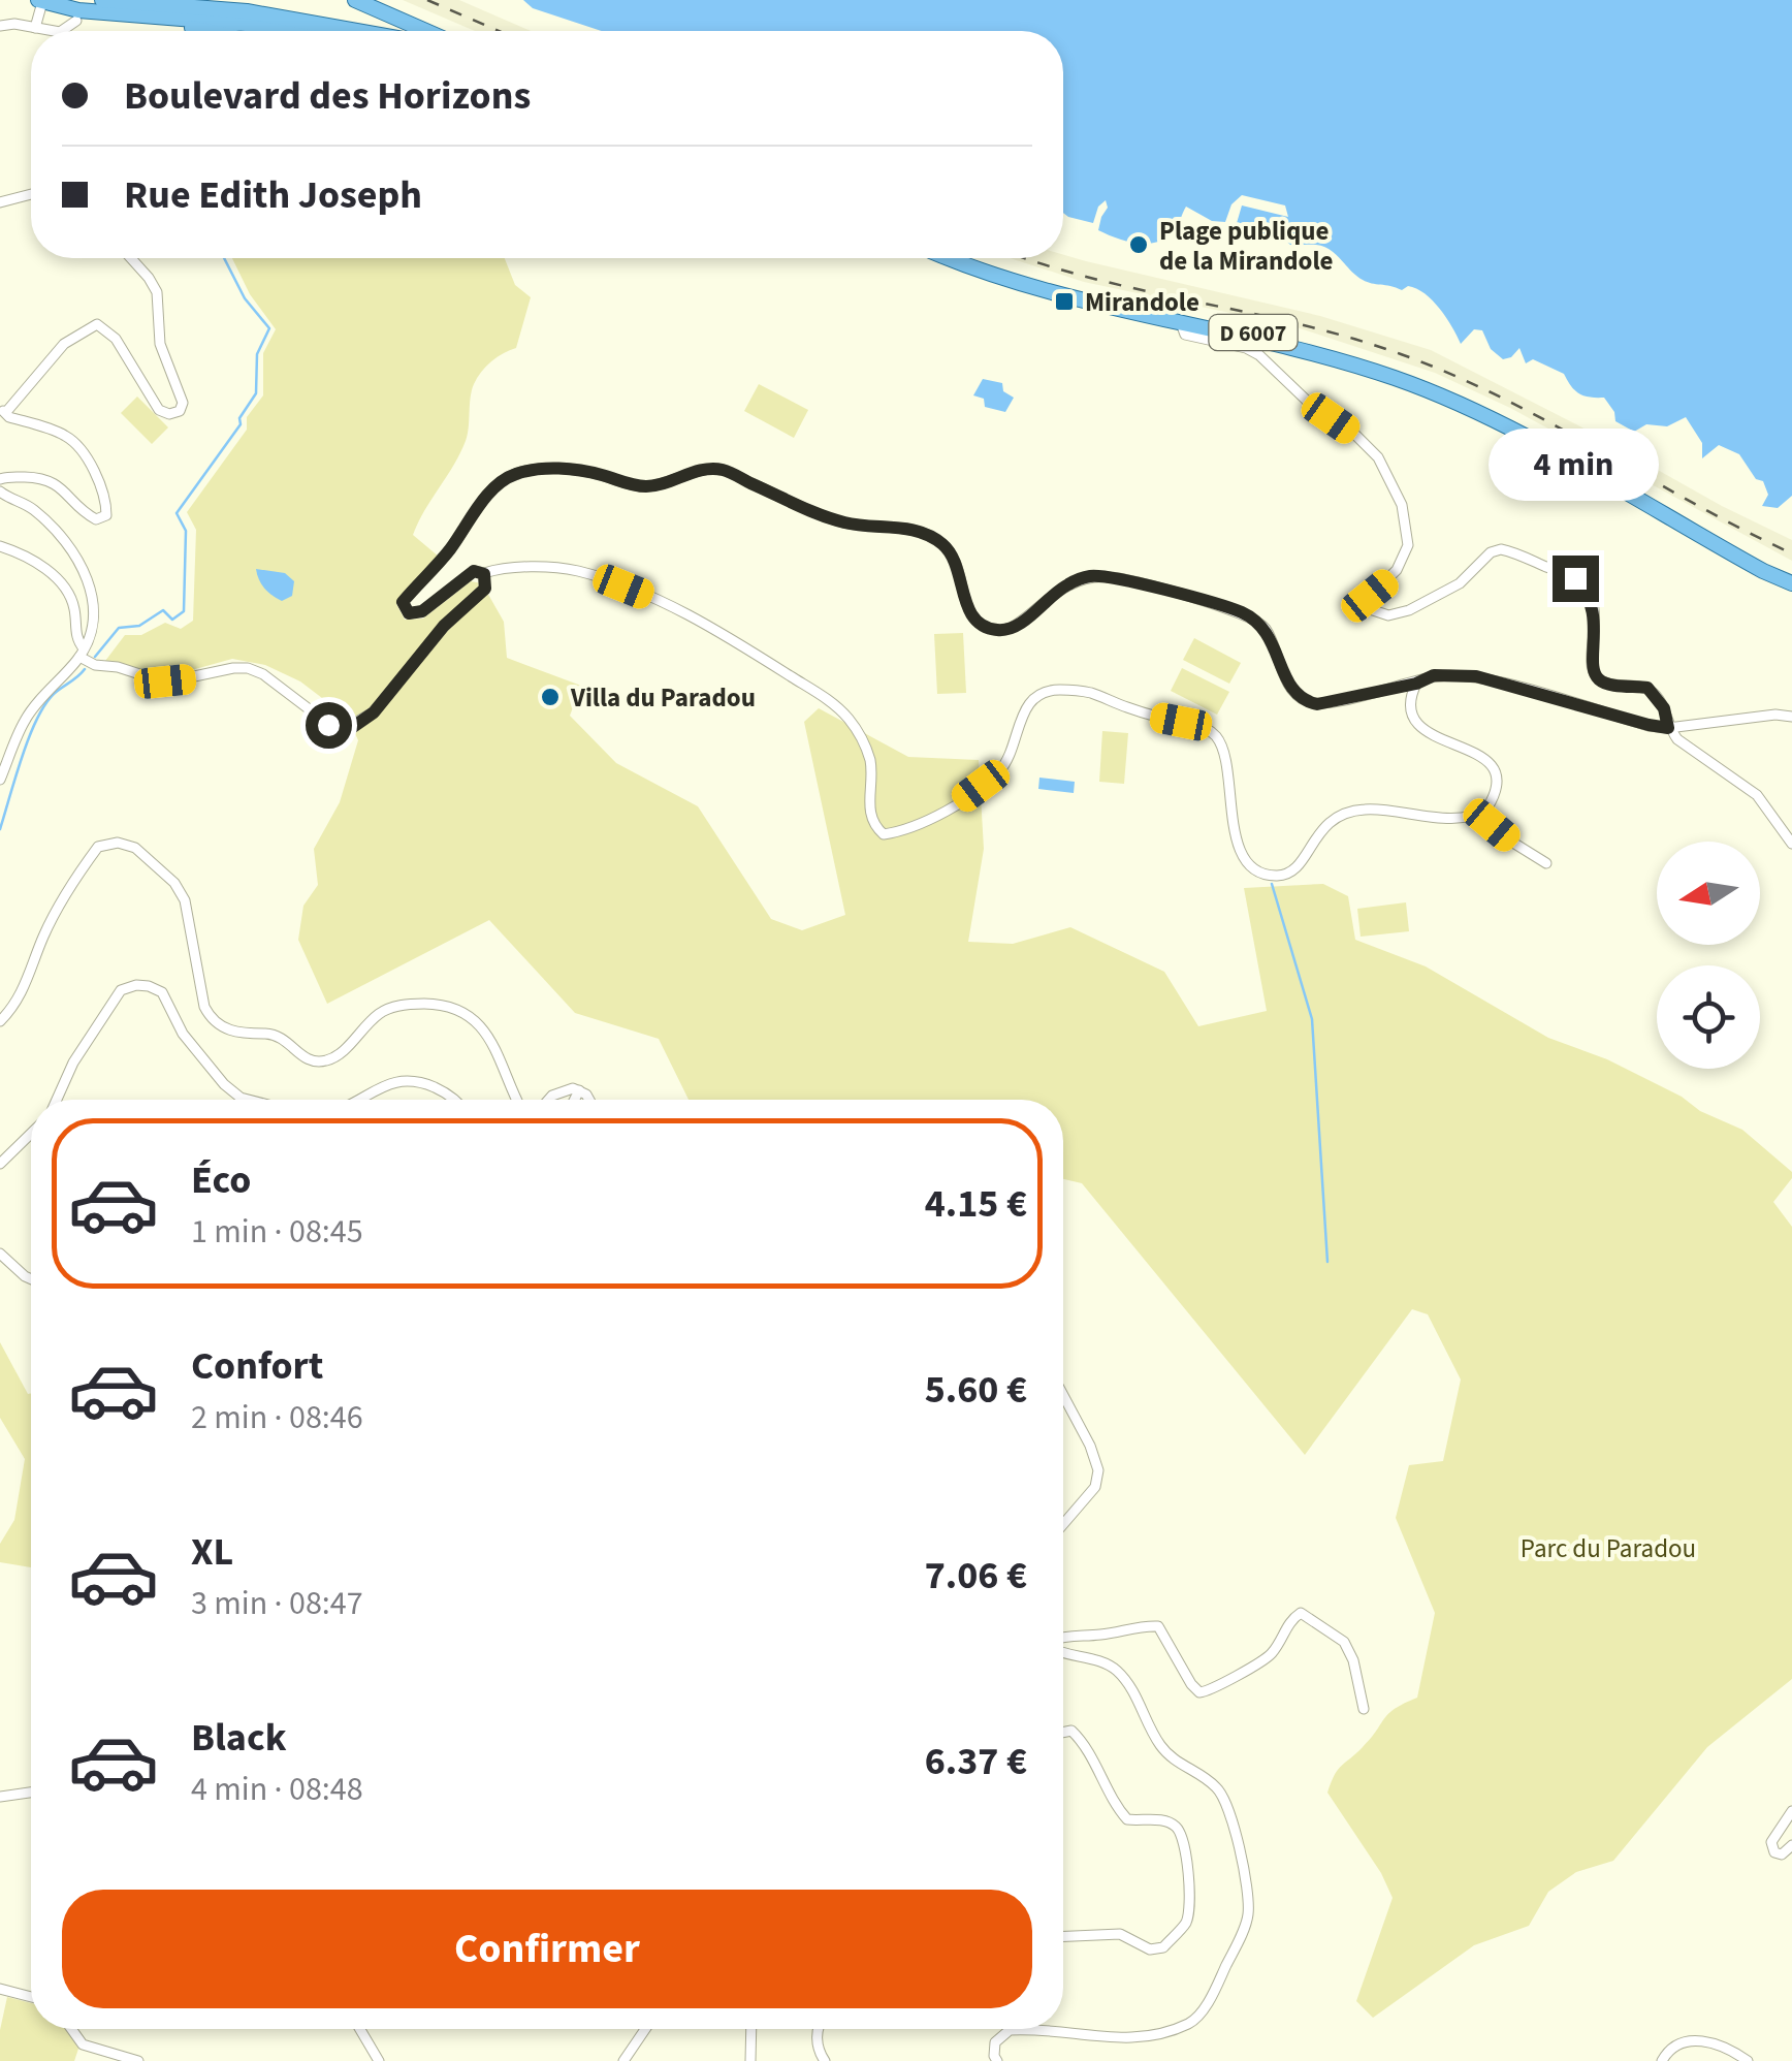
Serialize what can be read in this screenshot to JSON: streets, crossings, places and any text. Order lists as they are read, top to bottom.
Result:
{
  "streets": {
    "main road": ["D 6007"]
  },
  "parks": ["Parc du Paradou"],
  "places": {
    "other": ["Plage publique de la Mirandole", "Villa du Paradou"],
    "transit": ["Mirandole"]
  },
  "north": "left",
  "page": {
    "banner": ["Boulevard des Horizons", "Rue Edith Joseph"],
    "bubble": "4 min",
    "list": [
      {
        "name": "Éco",
        "note": "1 min · 08:45",
        "value": "4.15 €"
      },
      {
        "name": "Confort",
        "note": "2 min · 08:46",
        "value": "5.60 €"
      },
      {
        "name": "XL",
        "note": "3 min · 08:47",
        "value": "7.06 €"
      },
      {
        "name": "Black",
        "note": "4 min · 08:48",
        "value": "6.37 €"
      }
    ],
    "buttons": "Confirmer"
  }
}
